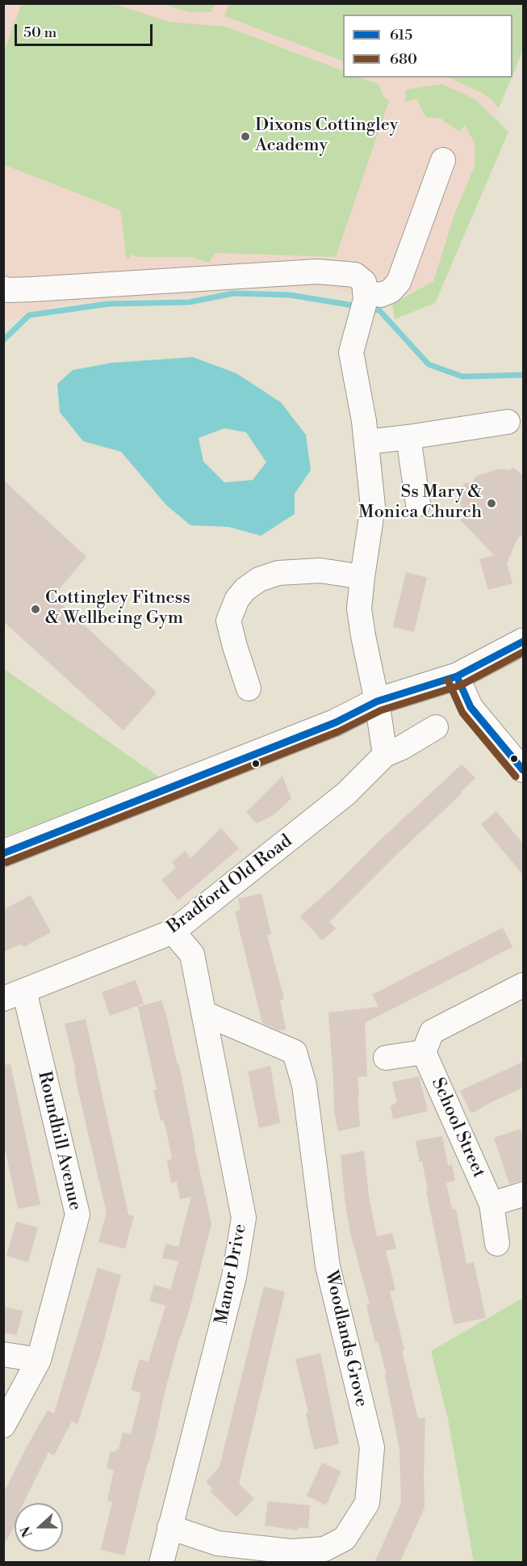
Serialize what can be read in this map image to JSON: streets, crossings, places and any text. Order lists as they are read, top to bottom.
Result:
{
  "streets": {
    "street": [
      "Bradford Old Road",
      "School Street",
      "Roundhill Avenue",
      "Manor Drive",
      "Woodlands Grove"
    ]
  },
  "crossings": [
    ["Bradford Old Road", "Roundhill Avenue"],
    ["Bradford Old Road", "Manor Drive"],
    ["Manor Drive", "Woodlands Grove"]
  ],
  "places": ["Dixons Cottingley Academy", "Ss Mary & Monica Church", "Cottingley Fitness & Wellbeing Gym"],
  "lines": ["transit line 615", "transit line 680"],
  "legend": ["615", "680"],
  "scale_bar": "50 m",
  "north": "left"
}
